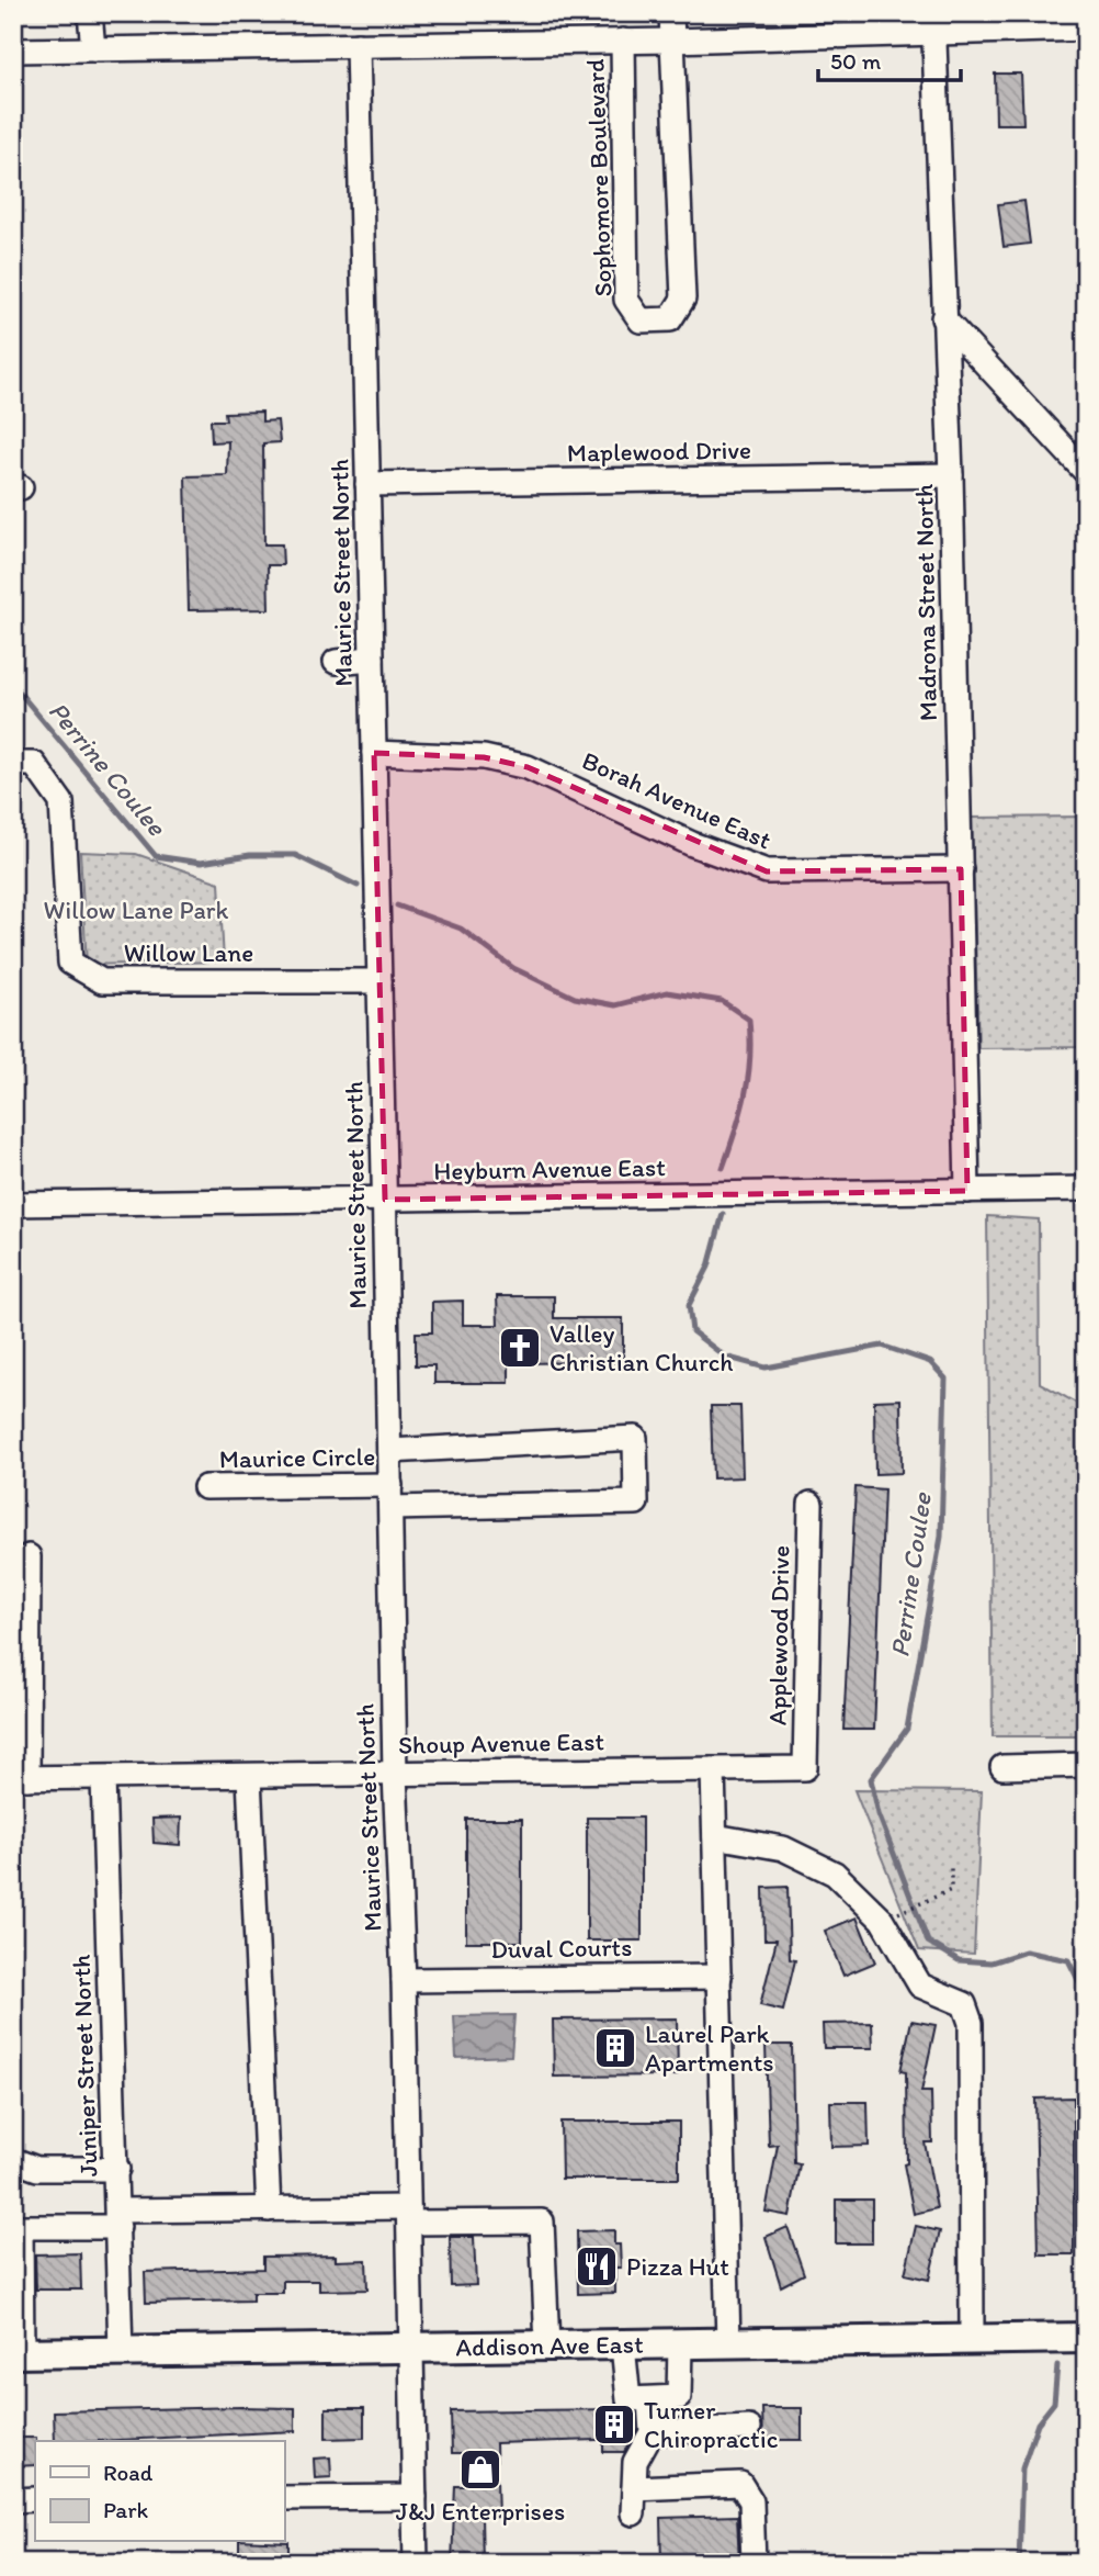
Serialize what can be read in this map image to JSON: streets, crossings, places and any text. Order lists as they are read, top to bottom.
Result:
{
  "streets": {
    "main road": ["Addison Ave East"],
    "street": [
      "Sophomore Boulevard",
      "Maplewood Drive",
      "Maurice Street North",
      "Madrona Street North",
      "Borah Avenue East",
      "Willow Lane",
      "Heyburn Avenue East",
      "Maurice Circle",
      "Applewood Drive",
      "Shoup Avenue East",
      "Duval Courts",
      "Juniper Street North"
    ]
  },
  "crossings": [
    ["Maplewood Drive", "Maurice Street North"],
    ["Maplewood Drive", "Madrona Street North"],
    ["Maurice Street North", "Borah Avenue East"],
    ["Maurice Street North", "Willow Lane"],
    ["Maurice Street North", "Heyburn Avenue East"],
    ["Maurice Street North", "Maurice Circle"],
    ["Maurice Street North", "Shoup Avenue East"],
    ["Maurice Street North", "Duval Courts"],
    ["Maurice Street North", "Addison Ave East"],
    ["Madrona Street North", "Borah Avenue East"],
    ["Madrona Street North", "Heyburn Avenue East"],
    ["Applewood Drive", "Shoup Avenue East"],
    ["Shoup Avenue East", "Juniper Street North"],
    ["Juniper Street North", "Addison Ave East"]
  ],
  "water": ["Perrine Coulee"],
  "parks": ["Willow Lane Park"],
  "places": {
    "church": ["Valley Christian Church"],
    "building": ["Laurel Park Apartments", "Turner Chiropractic"],
    "restaurant": ["Pizza Hut"],
    "shop": ["J&J Enterprises"]
  },
  "legend": ["Road", "Park"],
  "scale_bar": "50 m"
}
